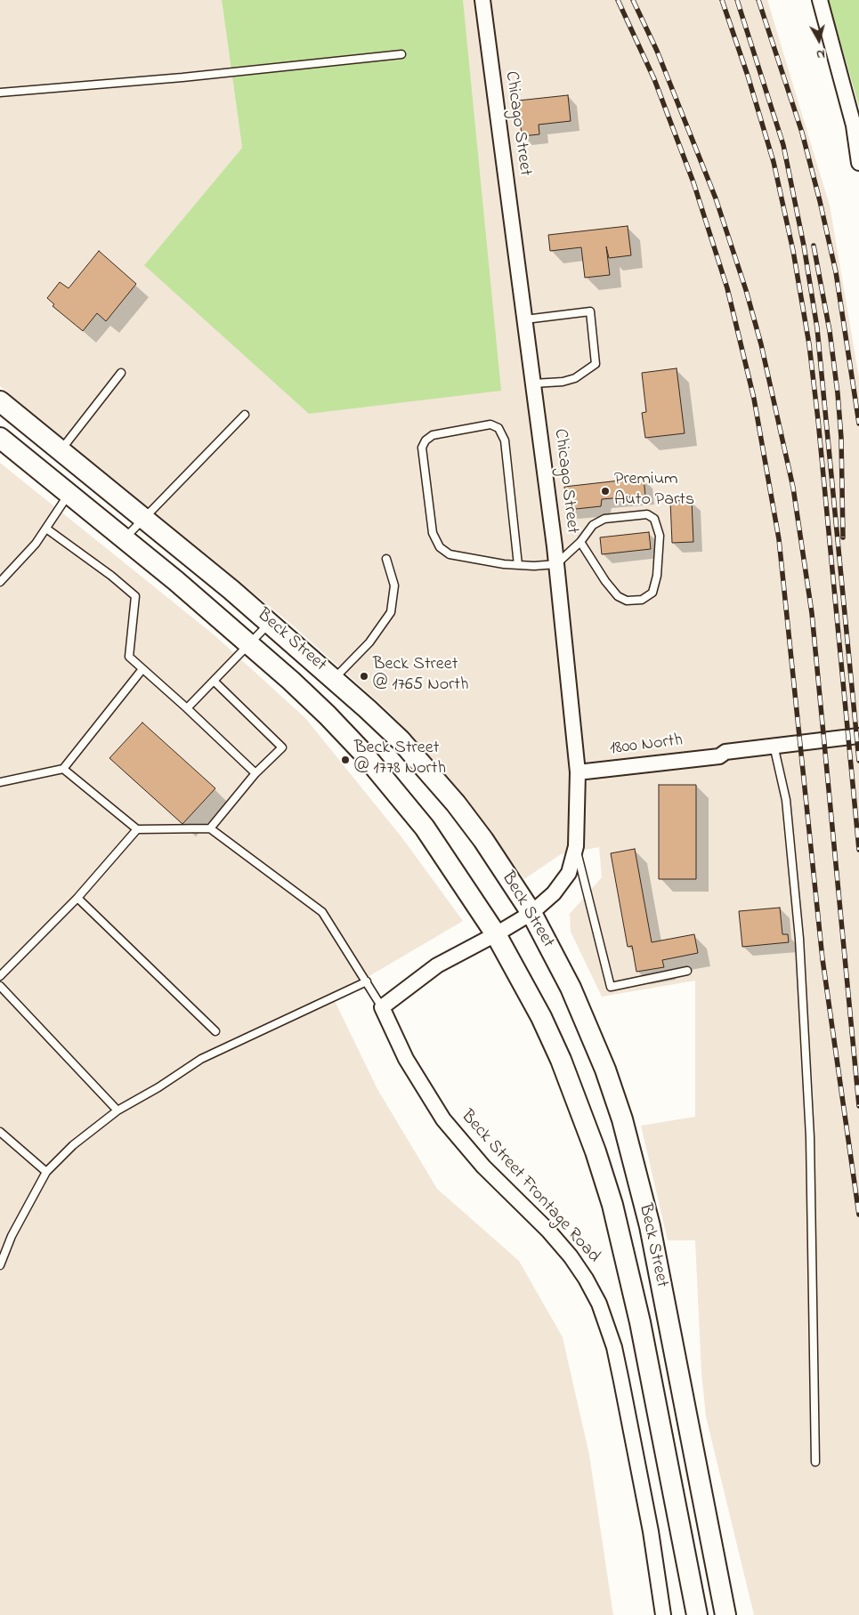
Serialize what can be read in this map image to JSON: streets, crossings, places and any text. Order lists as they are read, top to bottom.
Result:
{
  "streets": {
    "main road": ["Beck Street"],
    "street": ["Chicago Street", "1800 North", "Beck Street Frontage Road"]
  },
  "crossings": [
    ["Chicago Street", "Beck Street"],
    ["Chicago Street", "1800 North"]
  ],
  "places": ["Premium Auto Parts", "Beck Street @ 1765 North", "Beck Street @ 1778 North"],
  "north": "bottom"
}
